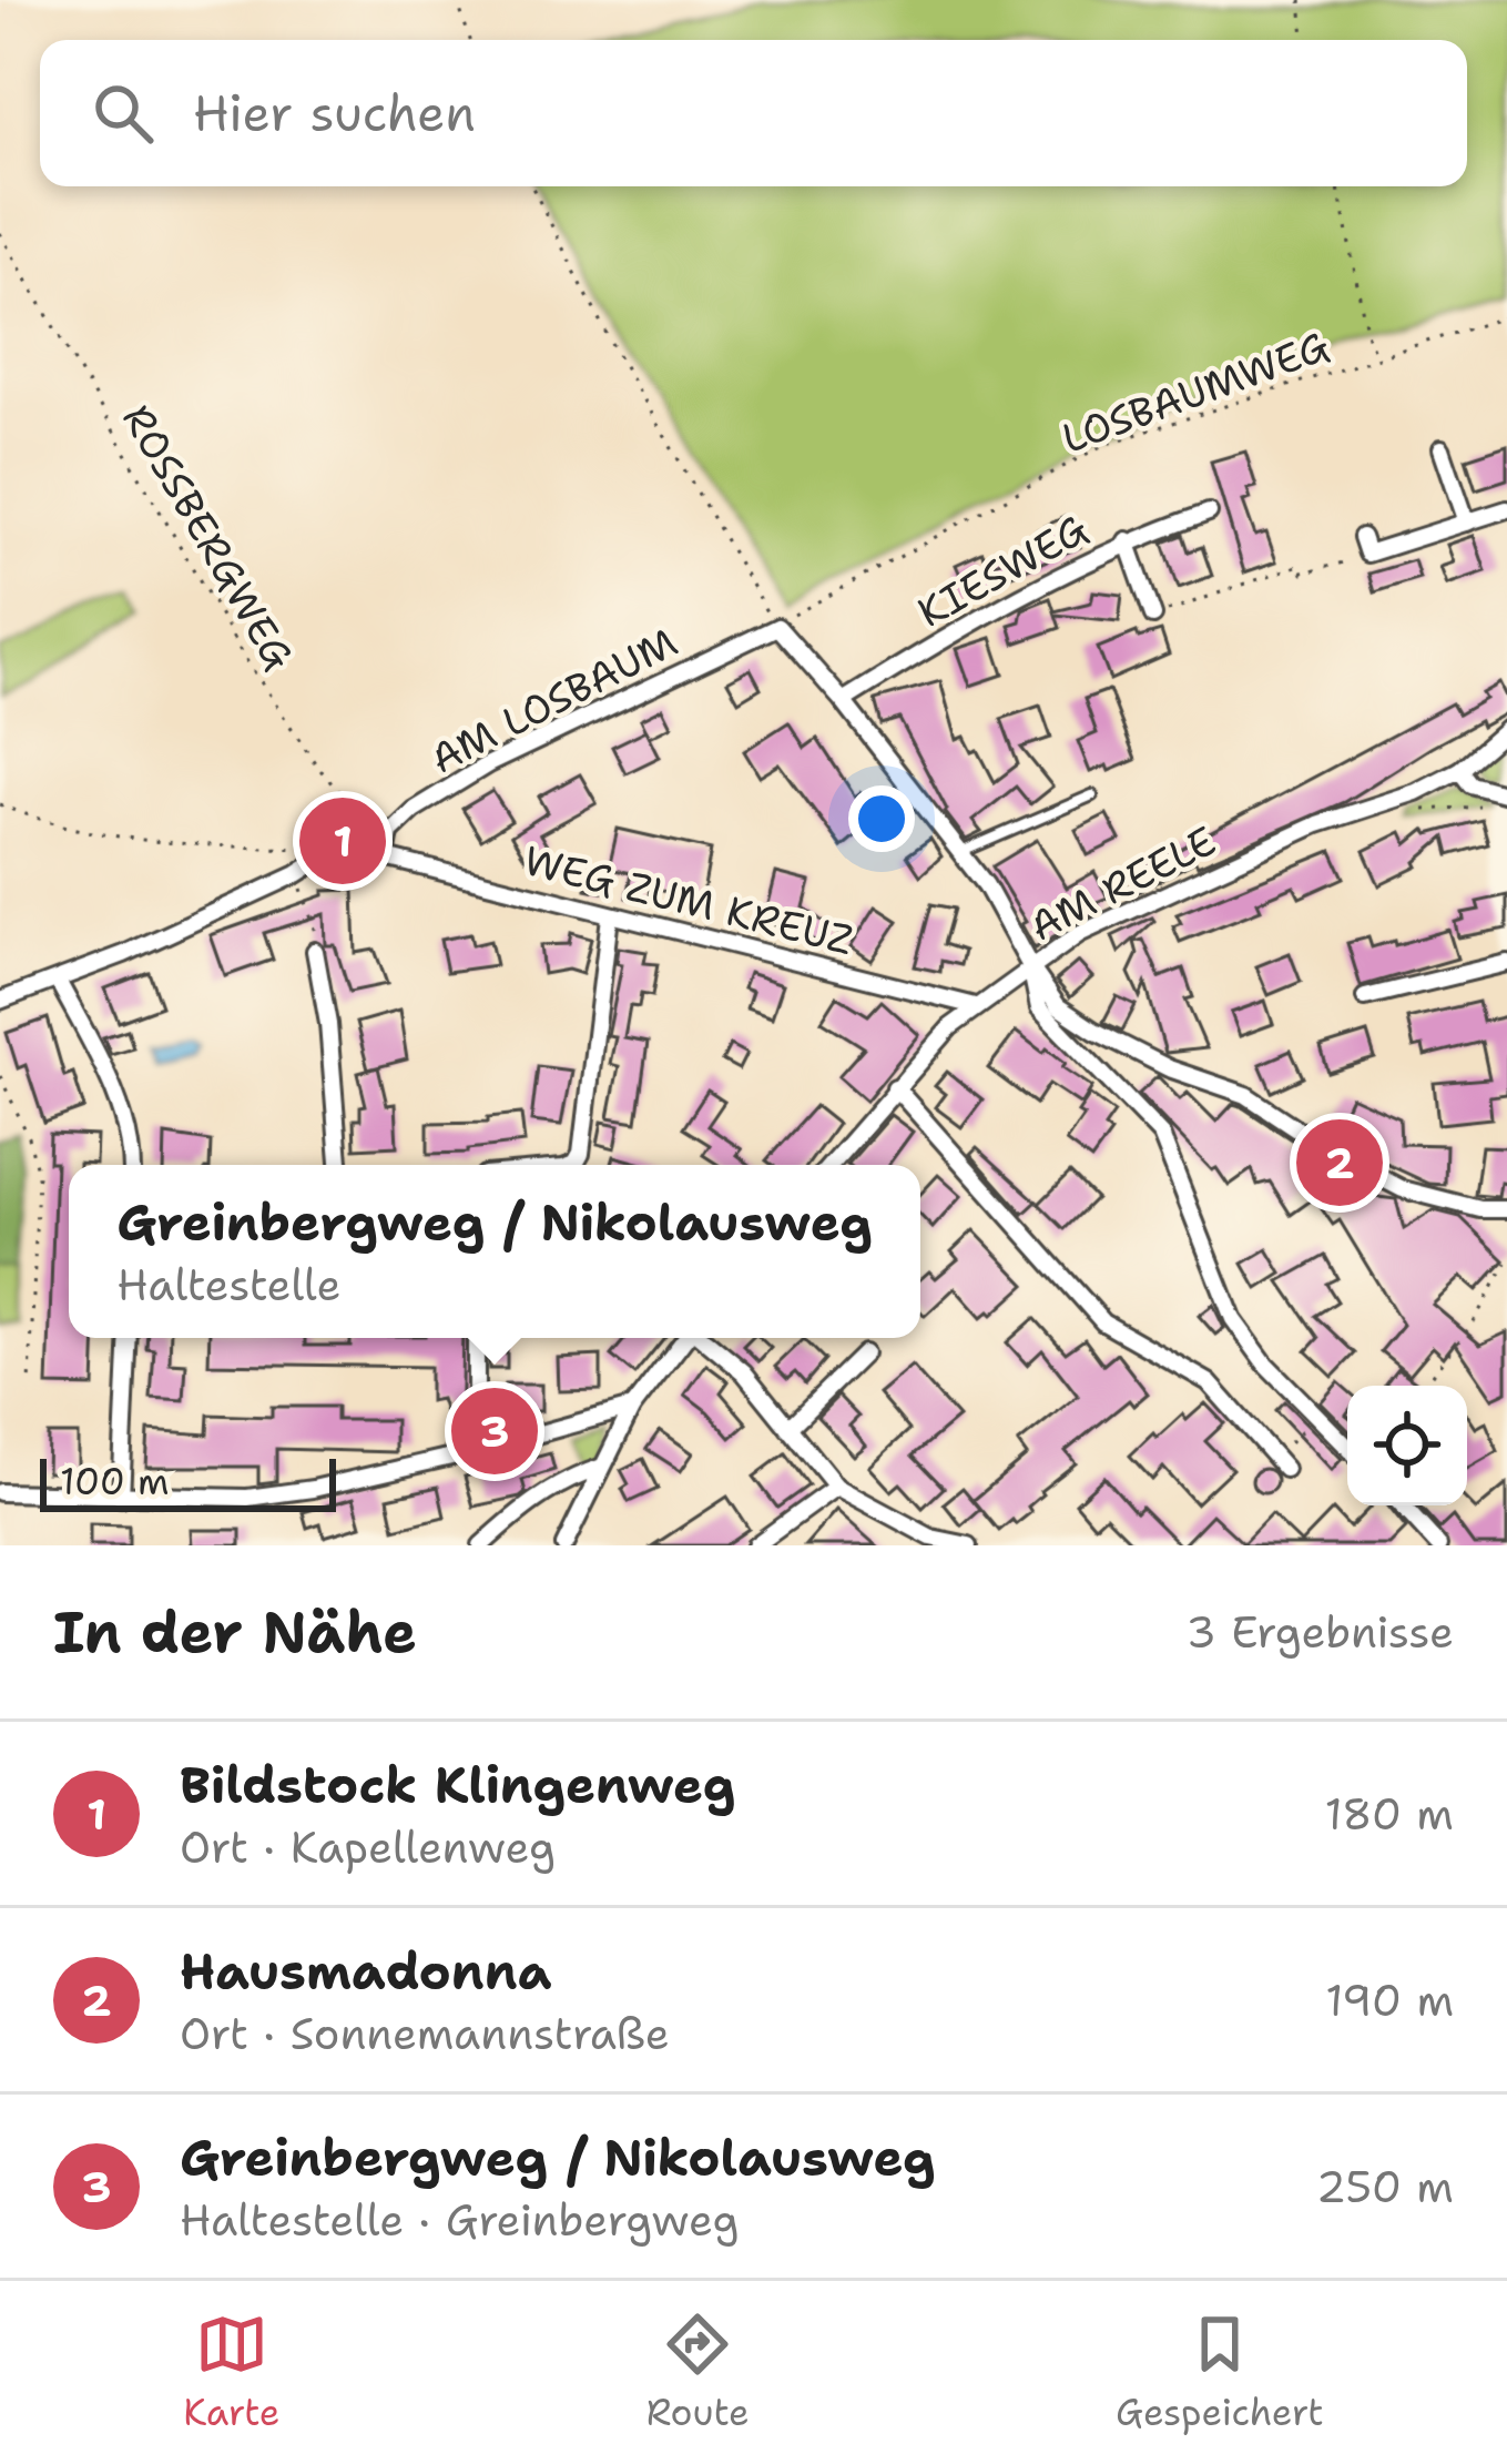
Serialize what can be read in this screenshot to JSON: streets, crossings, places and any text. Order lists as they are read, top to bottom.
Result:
{
  "streets": {
    "street": [
      "KIESWEG",
      "AM LOSBAUM",
      "AM REELE",
      "WEG ZUM KREUZ"
    ],
    "path": ["LOSBAUMWEG", "ROSSBERGWEG"]
  },
  "crossings": [
    ["LOSBAUMWEG", "AM LOSBAUM"],
    ["ROSSBERGWEG", "AM LOSBAUM"],
    ["ROSSBERGWEG", "WEG ZUM KREUZ"],
    ["AM LOSBAUM", "WEG ZUM KREUZ"],
    ["AM REELE", "WEG ZUM KREUZ"]
  ],
  "scale_bar": "100 m",
  "page": {
    "search": "Hier suchen",
    "pins": ["1", "2", "3"],
    "popup": ["Greinbergweg / Nikolausweg", "Haltestelle"],
    "scale": "100 m",
    "heading": ["In der Nähe", "3 Ergebnisse"],
    "list": [
      {
        "mark": "1",
        "name": "Bildstock Klingenweg",
        "note": "Ort · Kapellenweg",
        "value": "180 m"
      },
      {
        "mark": "2",
        "name": "Hausmadonna",
        "note": "Ort · Sonnemannstraße",
        "value": "190 m"
      },
      {
        "mark": "3",
        "name": "Greinbergweg / Nikolausweg",
        "note": "Haltestelle · Greinbergweg",
        "value": "250 m"
      }
    ],
    "nav": ["Karte", "Route", "Gespeichert"]
  }
}
